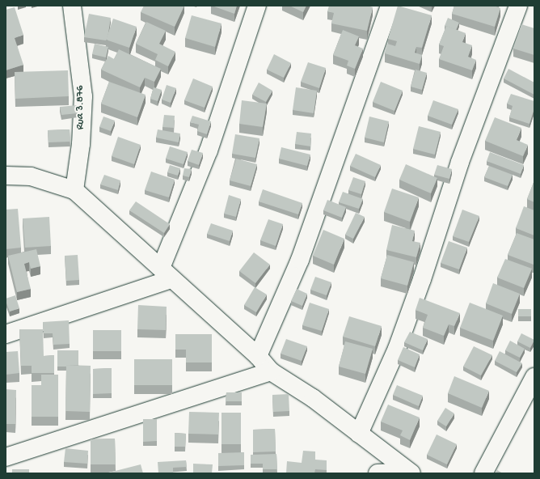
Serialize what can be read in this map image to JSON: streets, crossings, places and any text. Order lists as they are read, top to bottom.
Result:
{
  "streets": {
    "street": ["Rua 3.876"]
  }
}
